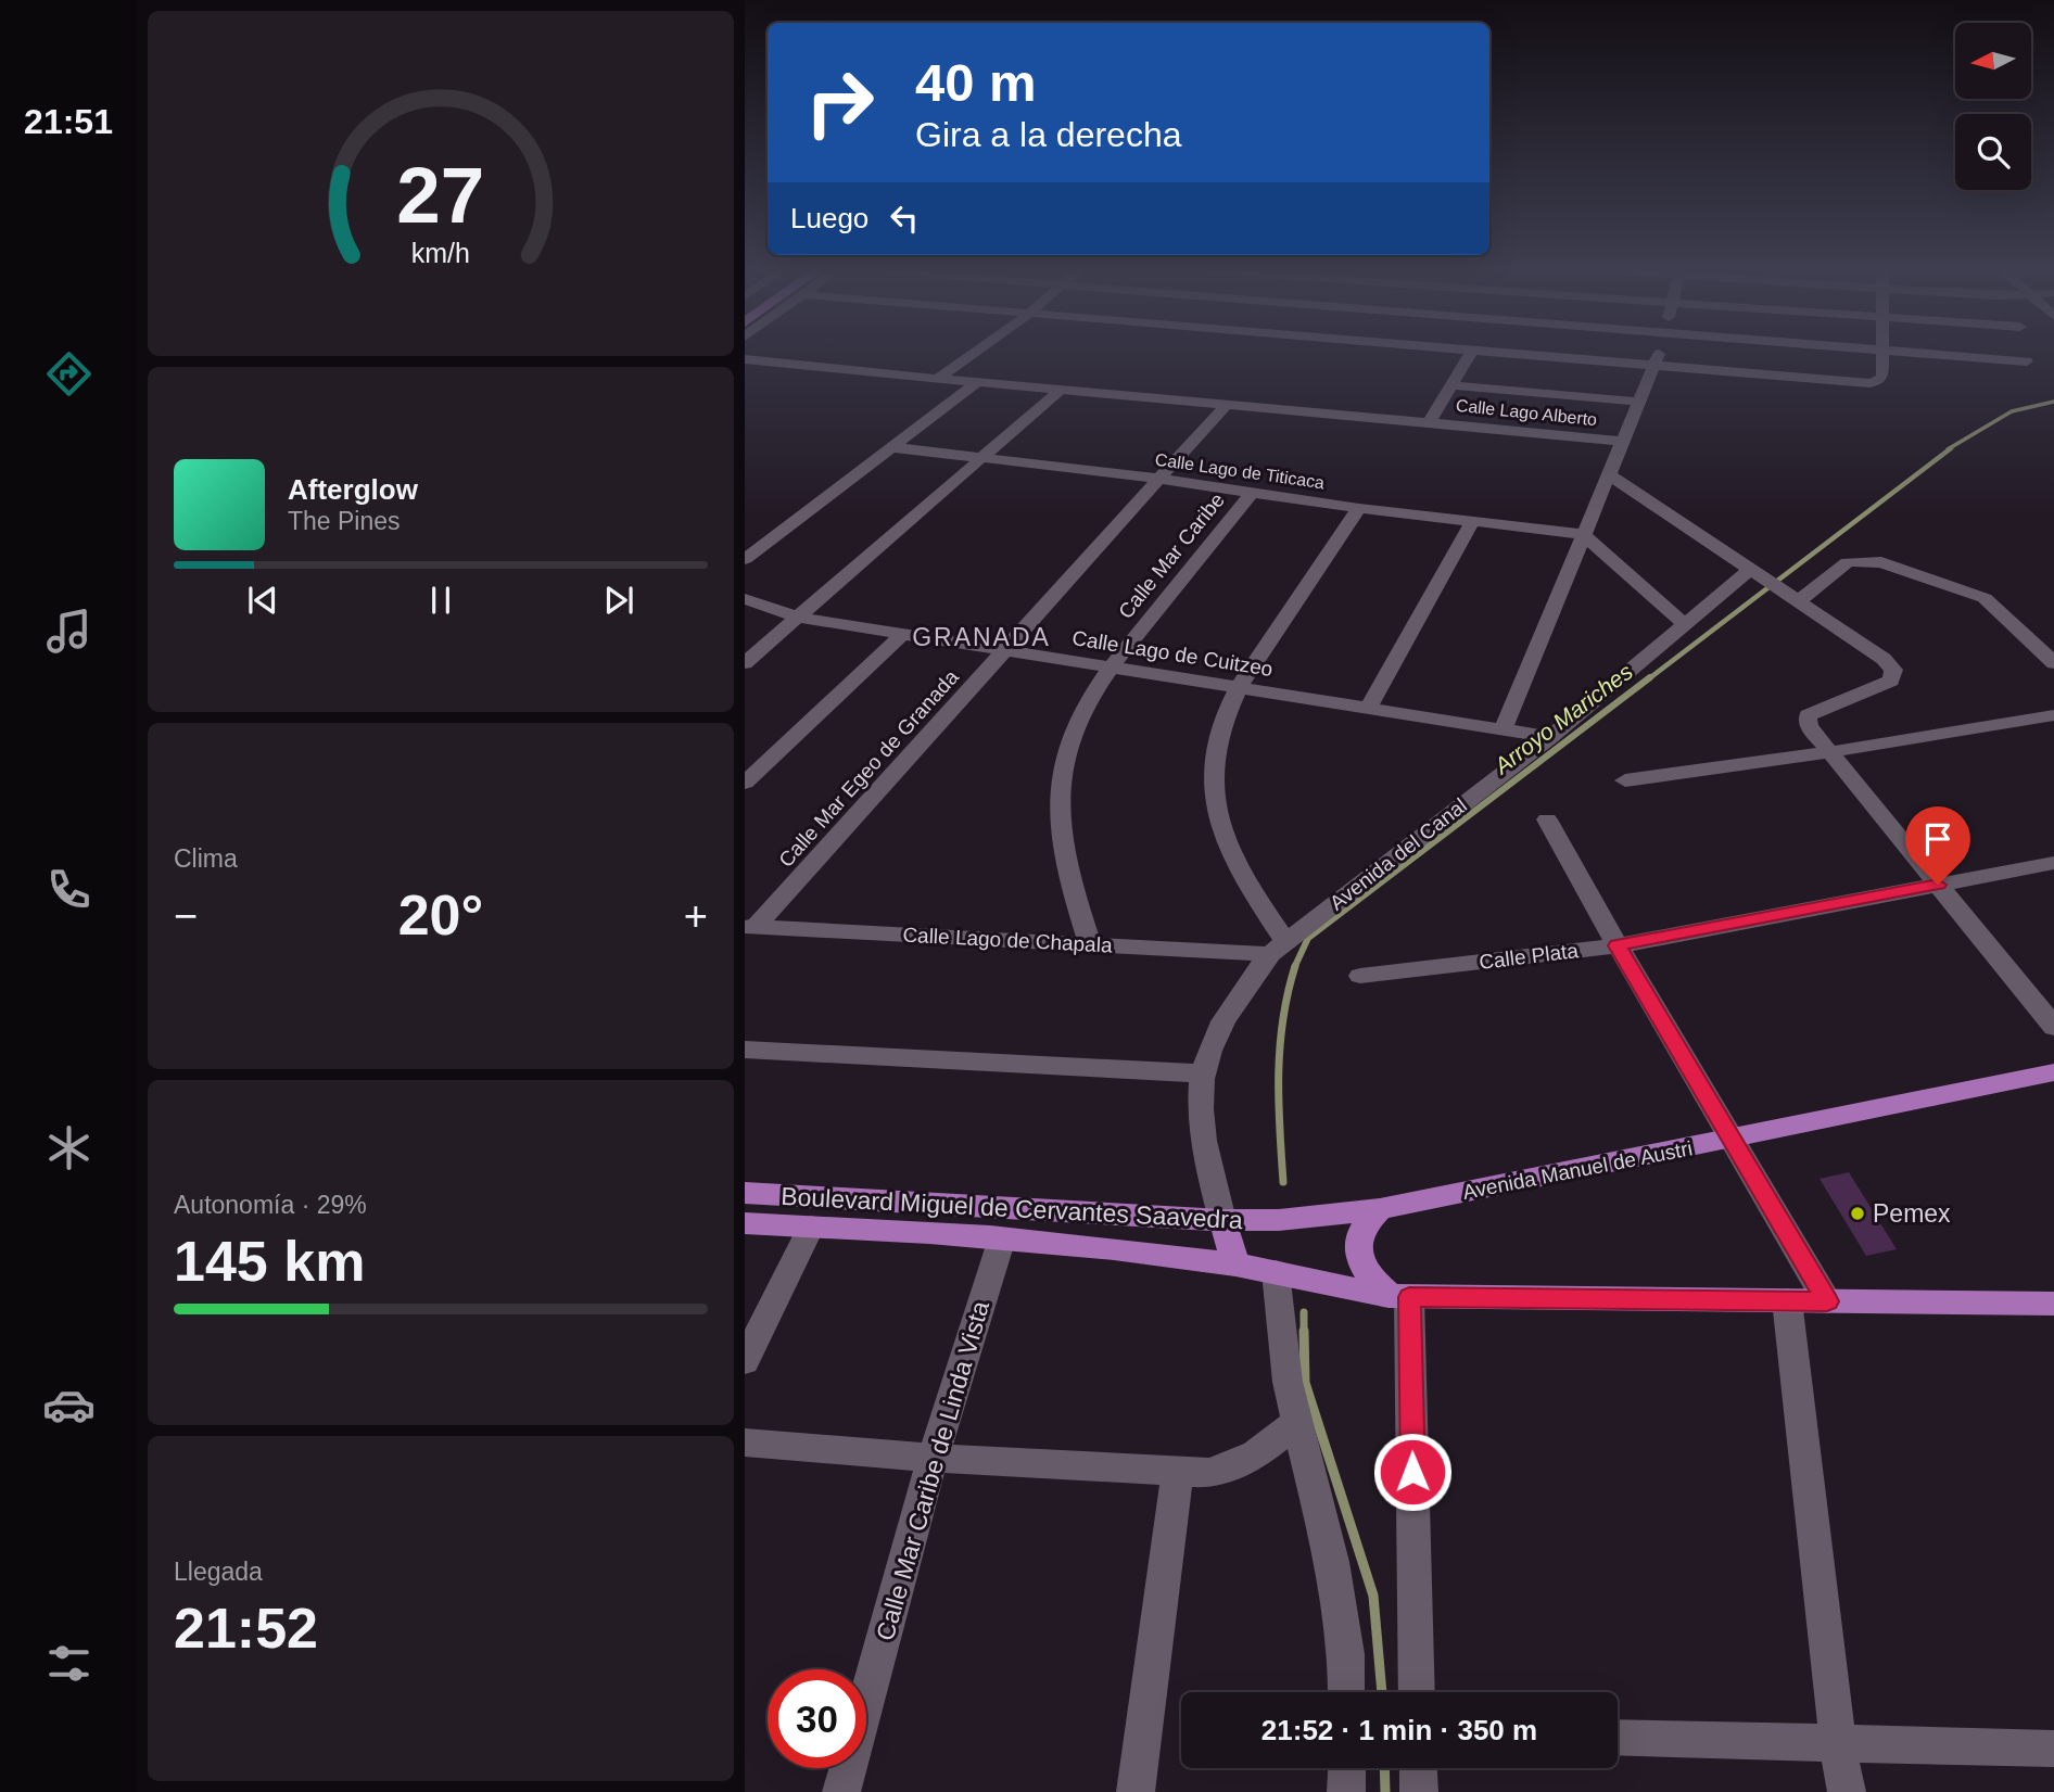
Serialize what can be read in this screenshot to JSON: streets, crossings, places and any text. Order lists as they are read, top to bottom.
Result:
{
  "streets": {
    "main road": ["Avenida Manuel de Austri", "Boulevard Miguel de Cervantes Saavedra"],
    "street": [
      "Calle Lago Alberto",
      "Calle Lago de Titicaca",
      "Calle Mar Caribe",
      "Calle Lago de Cuitzeo",
      "Calle Mar Egeo de Granada",
      "Avenida del Canal",
      "Calle Lago de Chapala",
      "Calle Plata",
      "Calle Mar Caribe de Linda Vista"
    ]
  },
  "crossings": [
    ["Calle Lago Alberto", "Calle Mar Egeo de Granada"],
    ["Calle Lago de Titicaca", "Calle Mar Caribe"],
    ["Calle Lago de Titicaca", "Calle Mar Egeo de Granada"],
    ["Calle Mar Caribe", "Calle Lago de Cuitzeo"],
    ["Calle Mar Caribe", "Calle Lago de Chapala"],
    ["Calle Lago de Cuitzeo", "Calle Mar Egeo de Granada"],
    ["Calle Lago de Cuitzeo", "Avenida del Canal"],
    ["Calle Mar Egeo de Granada", "Calle Lago de Chapala"],
    ["Avenida del Canal", "Calle Lago de Chapala"],
    ["Avenida del Canal", "Boulevard Miguel de Cervantes Saavedra"],
    ["Avenida Manuel de Austri", "Boulevard Miguel de Cervantes Saavedra"],
    ["Boulevard Miguel de Cervantes Saavedra", "Calle Mar Caribe de Linda Vista"]
  ],
  "districts": ["GRANADA"],
  "water": ["Arroyo Mariches"],
  "places": ["Pemex"],
  "north": "left",
  "page": {
    "tabs": "21:51",
    "turn": ["40 m", "Gira a la derecha"],
    "then": "Luego",
    "song": ["Afterglow", "The Pines"],
    "tile": [
      "Clima",
      ["Autonomía · 29%", "145 km"],
      ["Llegada", "21:52"]
    ],
    "heat": ["−", "20°", "+"],
    "limit": "30",
    "trip": "21:52 · 1 min · 350 m",
    "gauge": ["27", "km/h"]
  }
}
